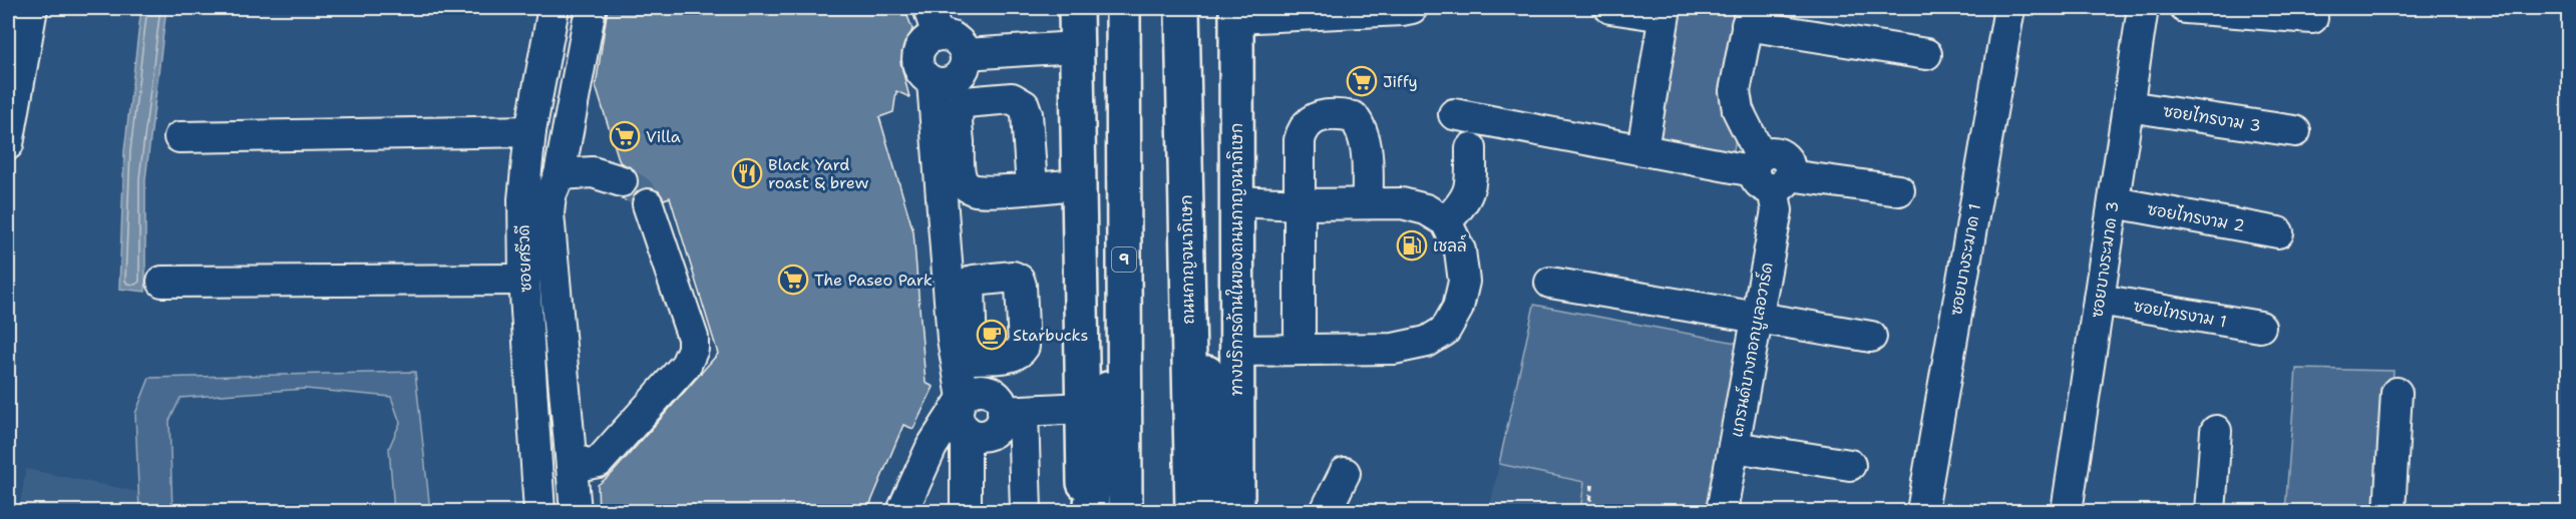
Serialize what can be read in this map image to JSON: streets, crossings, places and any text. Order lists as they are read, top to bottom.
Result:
{
  "streets": {
    "main road": ["9", "ถนนกาญจนาภิเษก", "ทางบริการด้านในของถนนกาญจนาภิเษก"],
    "street": [
      "ซอยไทรงาม 3",
      "ซอยไทรงาม 2",
      "ซอยศรีวดี",
      "ซอยบางระมาด 1",
      "ซอยบางระมาด 3",
      "ซอยไทรงาม 1",
      "แกรนด์บางกอกบูเลอวาร์ด"
    ]
  },
  "crossings": [
    ["ซอยไทรงาม 3", "ซอยบางระมาด 3"],
    ["ซอยไทรงาม 2", "ซอยบางระมาด 3"],
    ["ซอยบางระมาด 3", "ซอยไทรงาม 1"]
  ],
  "places": {
    "supermarket": ["Jiffy", "Villa", "The Paseo Park"],
    "restaurant": ["Black Yard roast & brew"],
    "fuel station": ["เชลล์"],
    "cafe": ["Starbucks"]
  }
}
